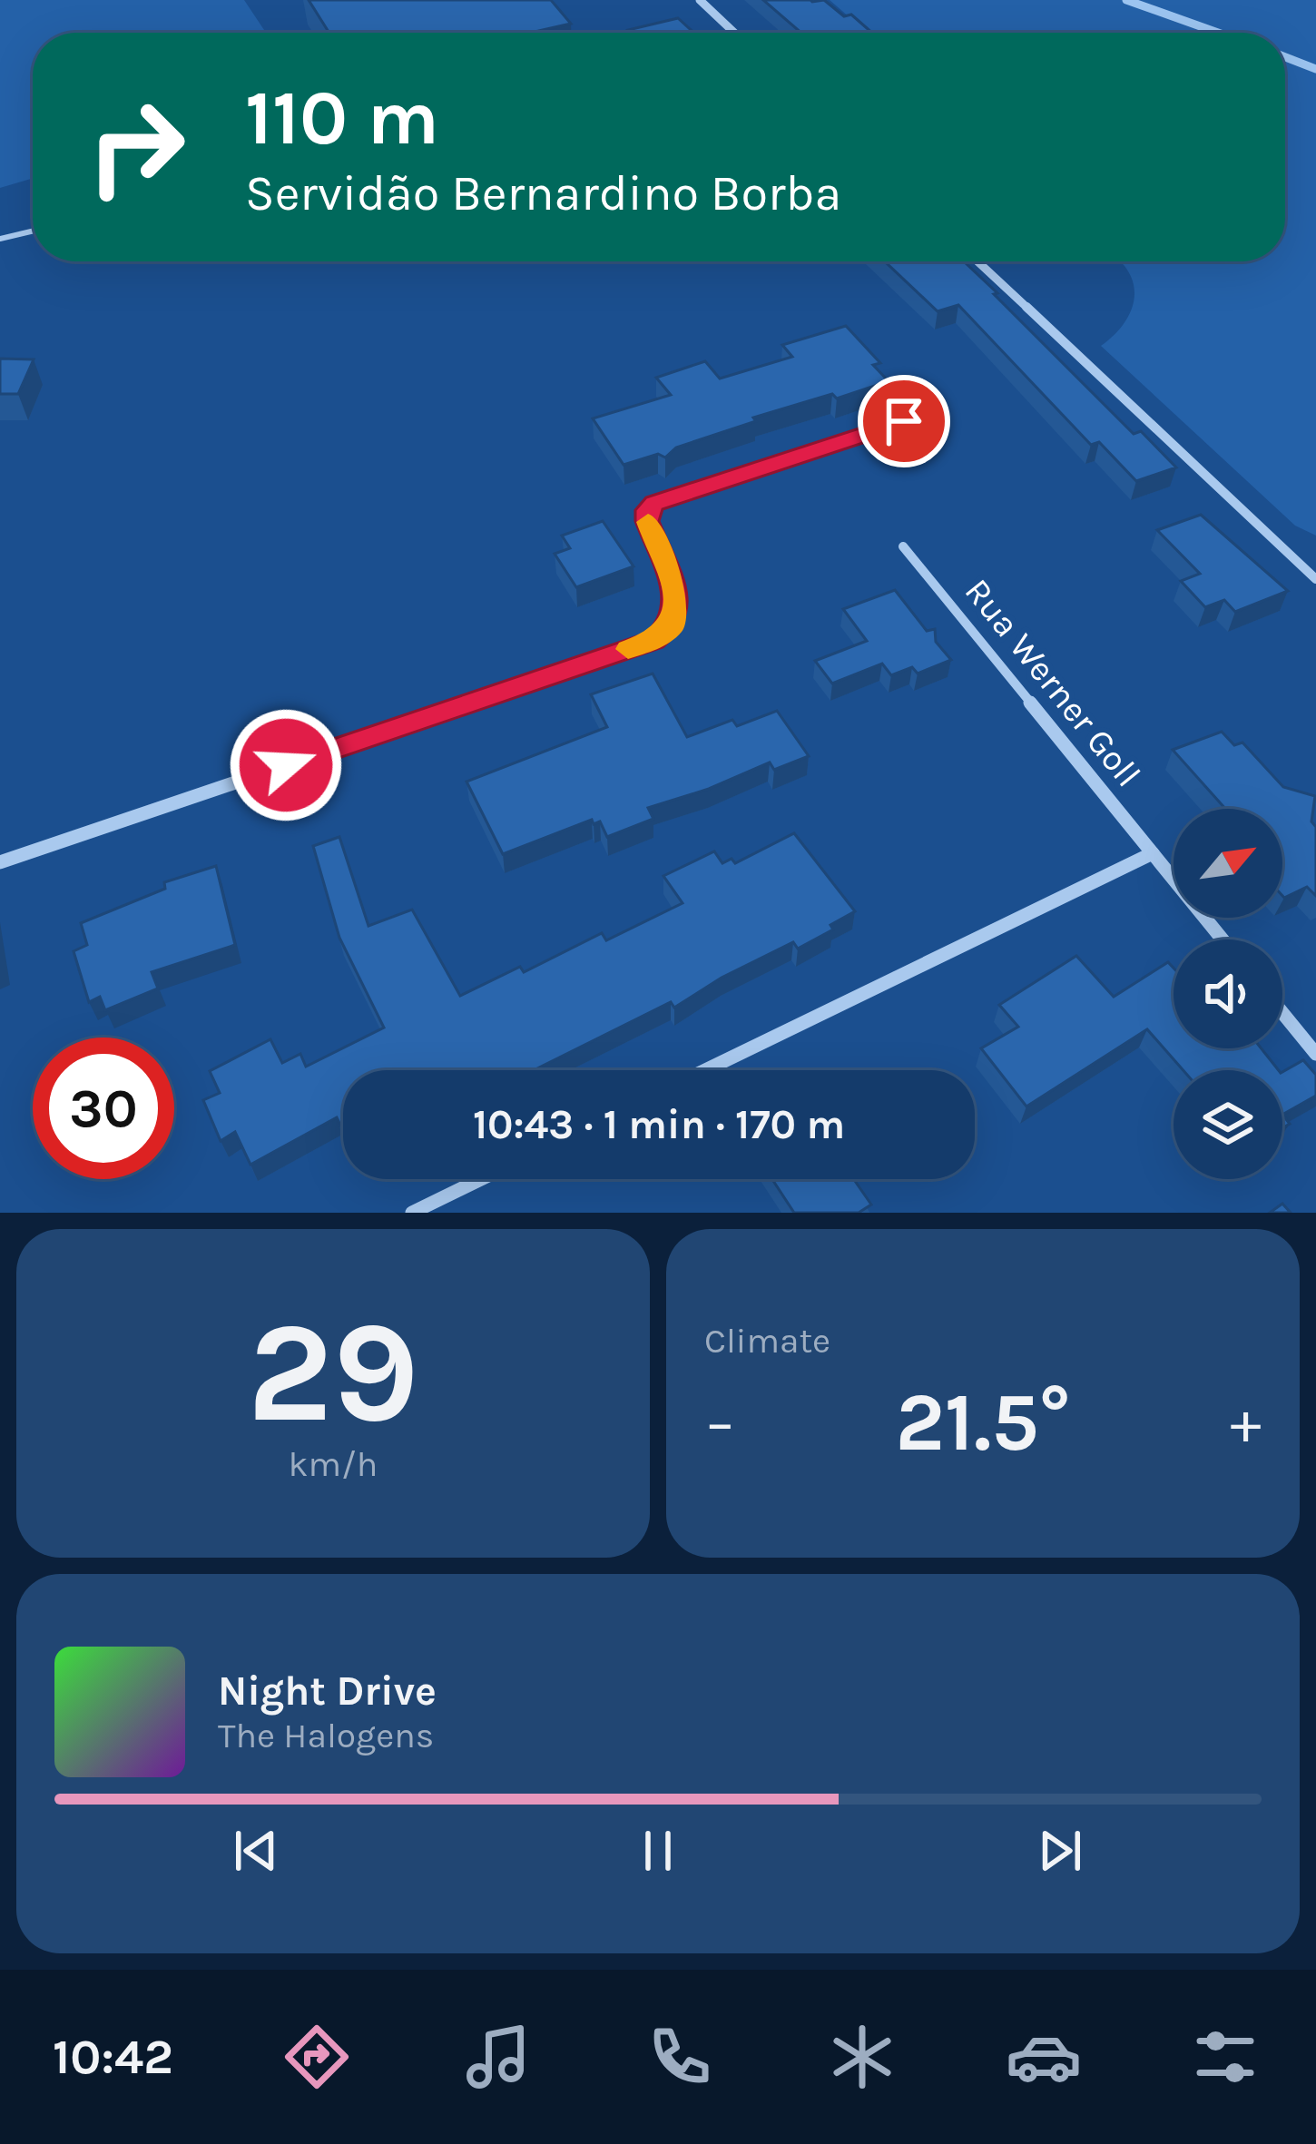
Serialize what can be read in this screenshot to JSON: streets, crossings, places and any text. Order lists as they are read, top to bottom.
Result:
{
  "streets": {
    "street": ["Rua Werner Goll"]
  },
  "north": "top right",
  "page": {
    "turn": ["110 m", "Servidão Bernardino Borba"],
    "limit": "30",
    "trip": "10:43 · 1 min · 170 m",
    "tile": [
      ["29", "km/h"],
      "Climate"
    ],
    "heat": ["−", "21.5°", "+"],
    "song": ["Night Drive", "The Halogens"],
    "tabs": "10:42"
  }
}
